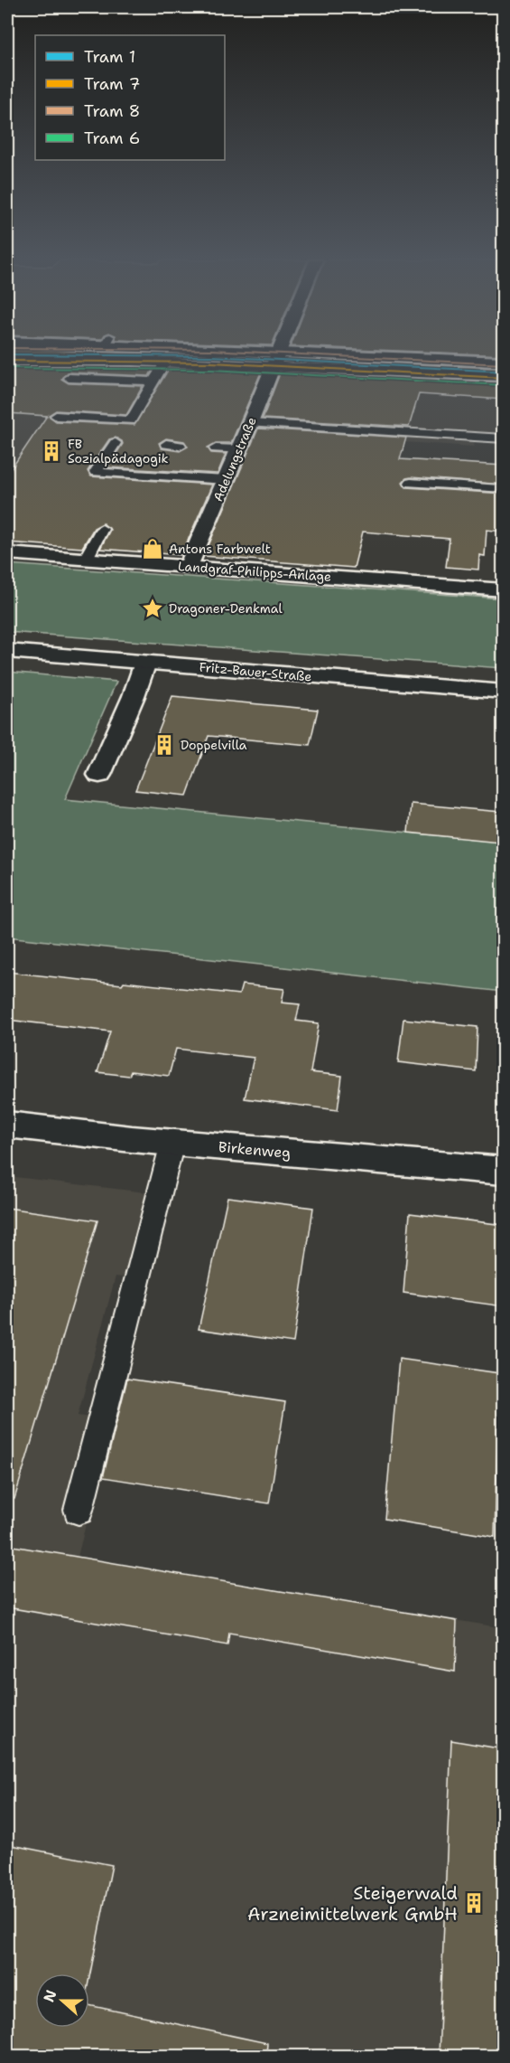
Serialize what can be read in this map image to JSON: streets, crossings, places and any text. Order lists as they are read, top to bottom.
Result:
{
  "streets": {
    "street": [
      "Adelungstraße",
      "Landgraf-Philipps-Anlage",
      "Fritz-Bauer-Straße",
      "Birkenweg"
    ]
  },
  "crossings": [
    ["Adelungstraße", "Landgraf-Philipps-Anlage"]
  ],
  "places": {
    "building": ["FB Sozialpädagogik", "Doppelvilla", "Steigerwald Arzneimittelwerk GmbH"],
    "shop": ["Antons Farbwelt"],
    "place": ["Dragoner-Denkmal"]
  },
  "lines": [
    "tram line 1",
    "tram line 8",
    "tram line 7",
    "tram line 6"
  ],
  "legend": [
    "Tram 1",
    "Tram 7",
    "Tram 8",
    "Tram 6"
  ],
  "north": "left"
}
